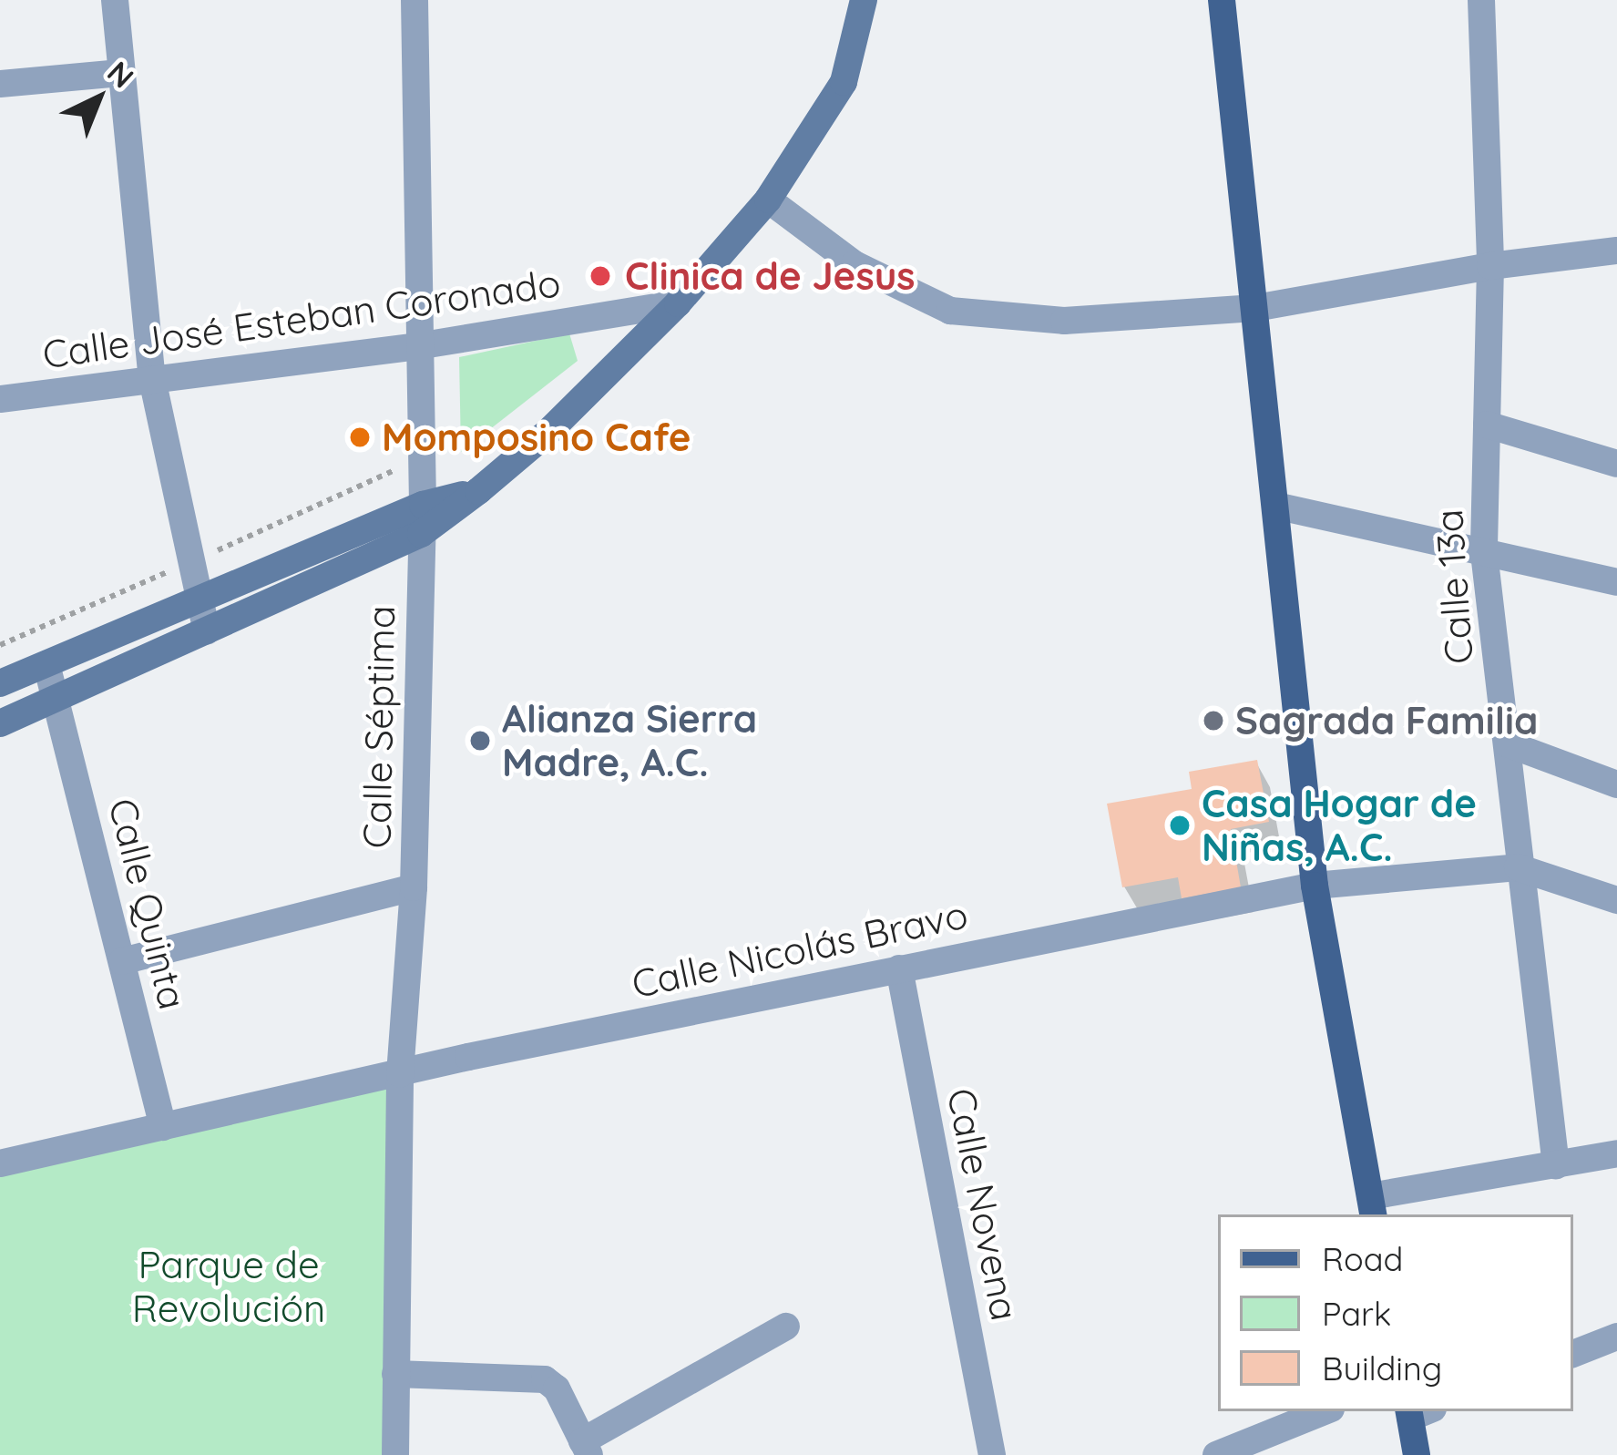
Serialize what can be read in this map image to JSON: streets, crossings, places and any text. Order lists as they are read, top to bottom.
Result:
{
  "streets": {
    "street": [
      "Calle José Esteban Coronado",
      "Calle 13a",
      "Calle Séptima",
      "Calle Quinta",
      "Calle Nicolás Bravo",
      "Calle Novena"
    ]
  },
  "crossings": [
    ["Calle José Esteban Coronado", "Calle Séptima"],
    ["Calle 13a", "Calle Nicolás Bravo"],
    ["Calle Séptima", "Calle Nicolás Bravo"],
    ["Calle Quinta", "Calle Nicolás Bravo"],
    ["Calle Nicolás Bravo", "Calle Novena"]
  ],
  "parks": ["Parque de Revolución"],
  "places": [
    "Clinica de Jesus",
    "Momposino Cafe",
    "Sagrada Familia",
    "Alianza Sierra Madre, A.C.",
    "Casa Hogar de Niñas, A.C."
  ],
  "legend": ["Road", "Park", "Building"],
  "north": "top right"
}
